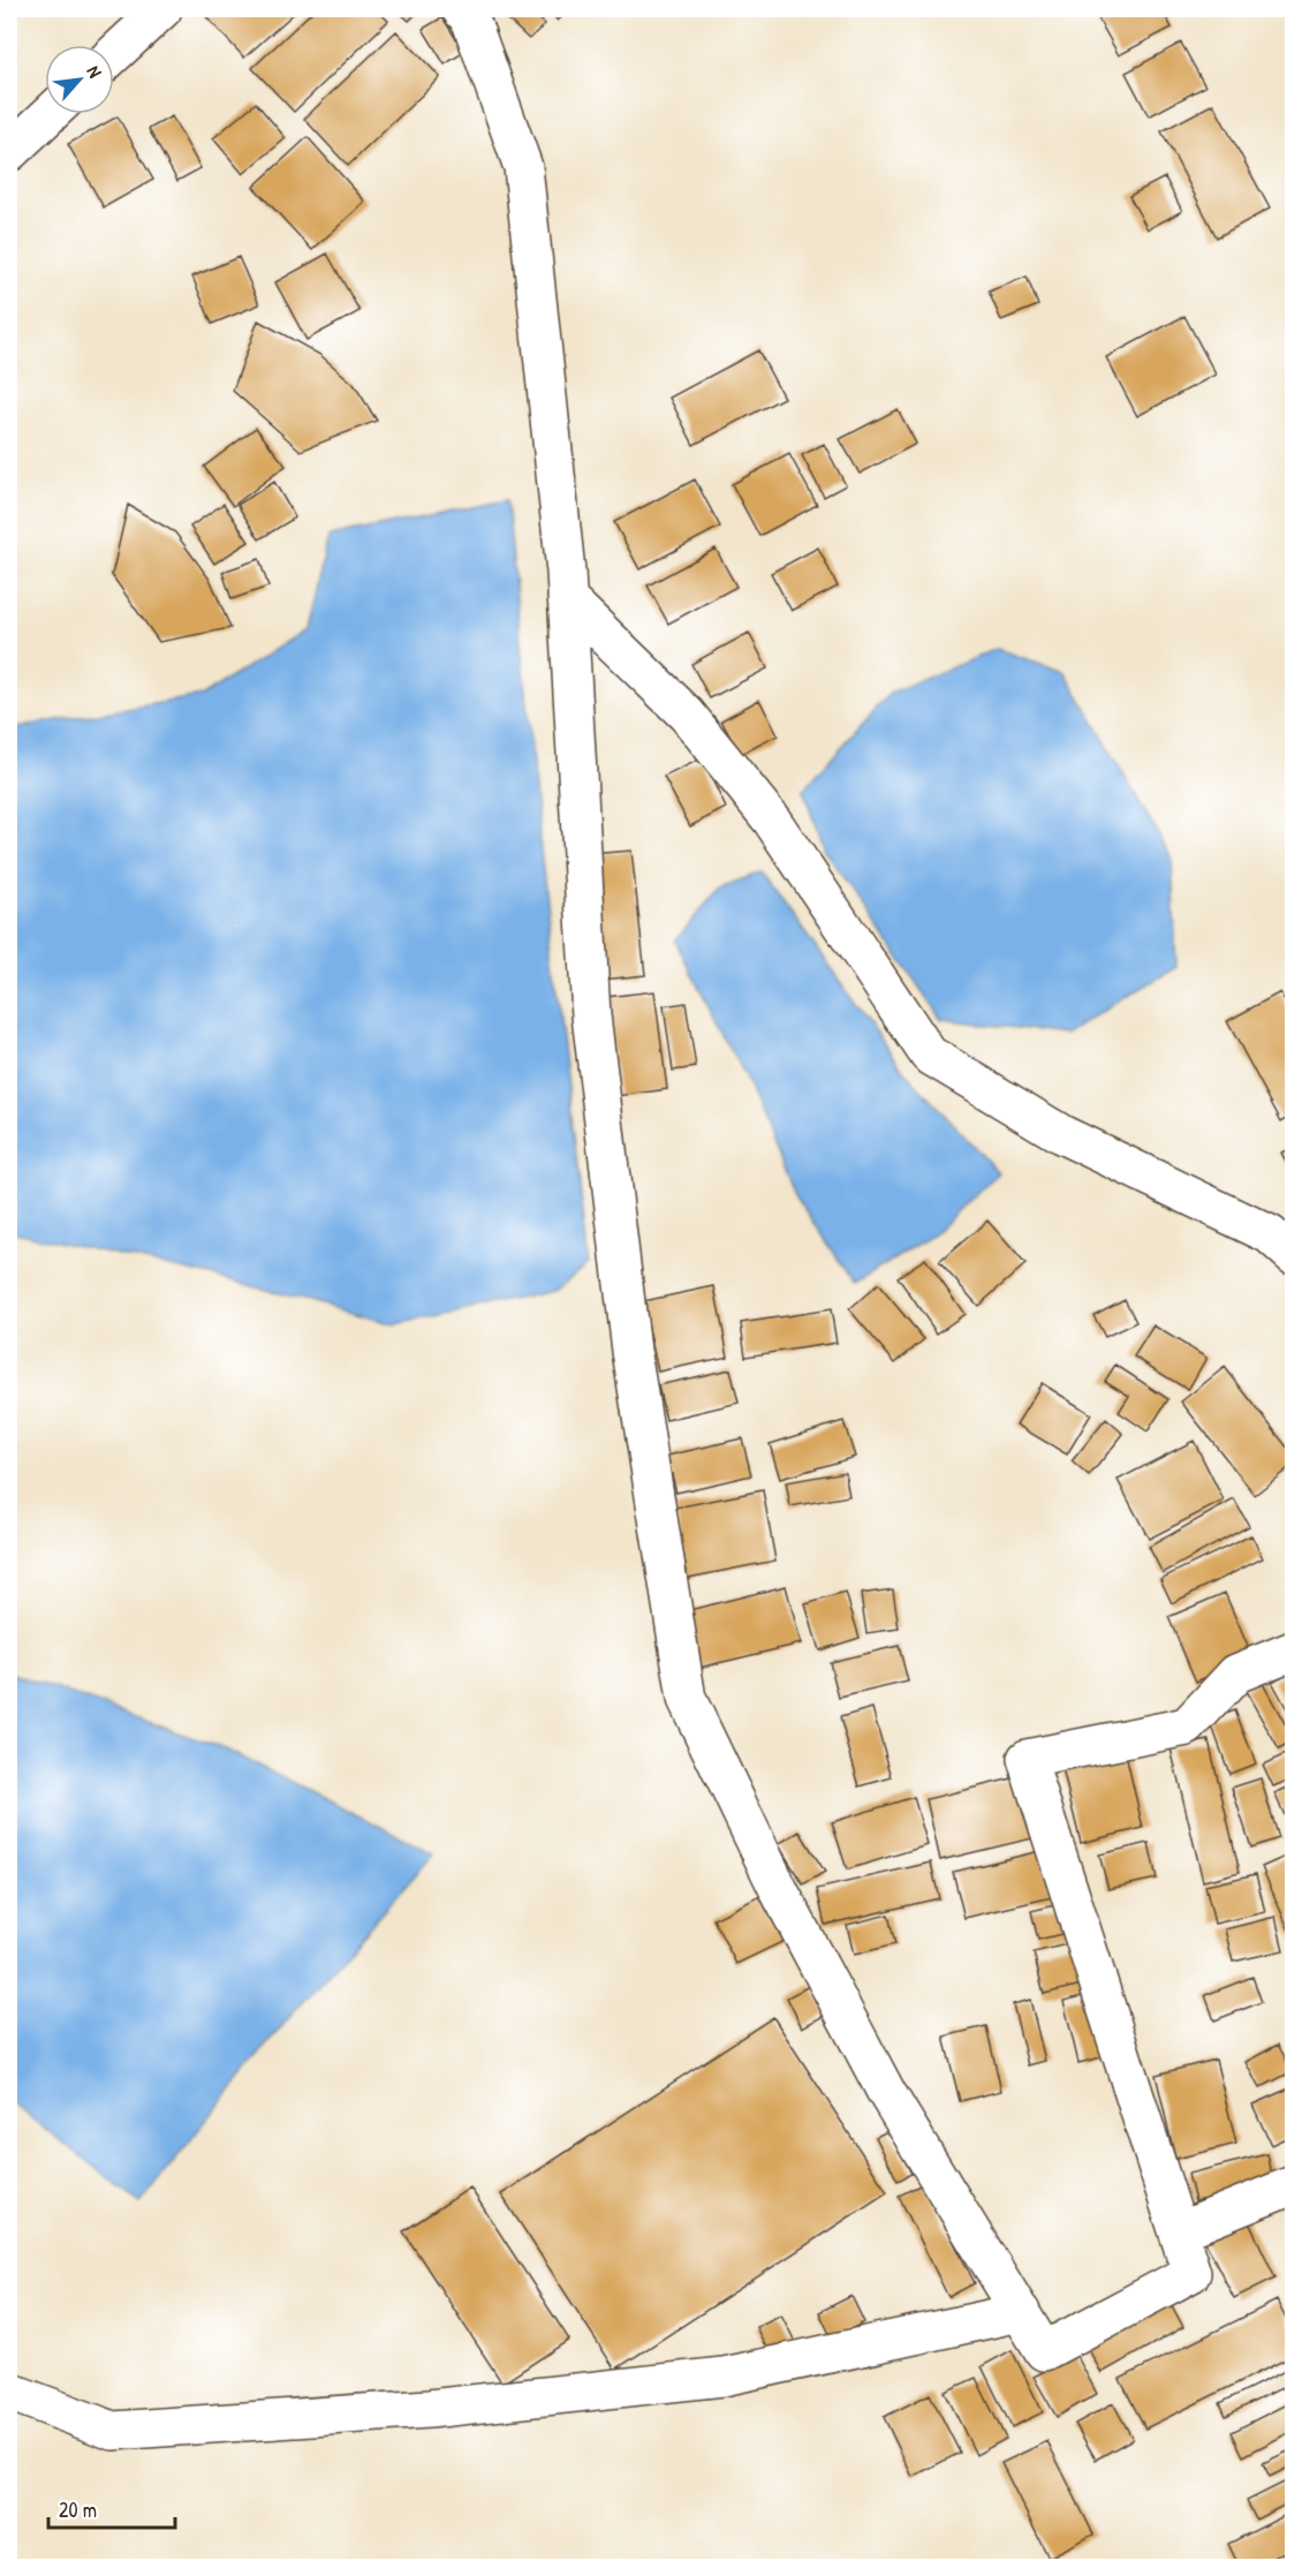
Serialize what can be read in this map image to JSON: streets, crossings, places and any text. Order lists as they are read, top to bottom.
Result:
{
  "scale_bar": "20 m",
  "north": "top right"
}
